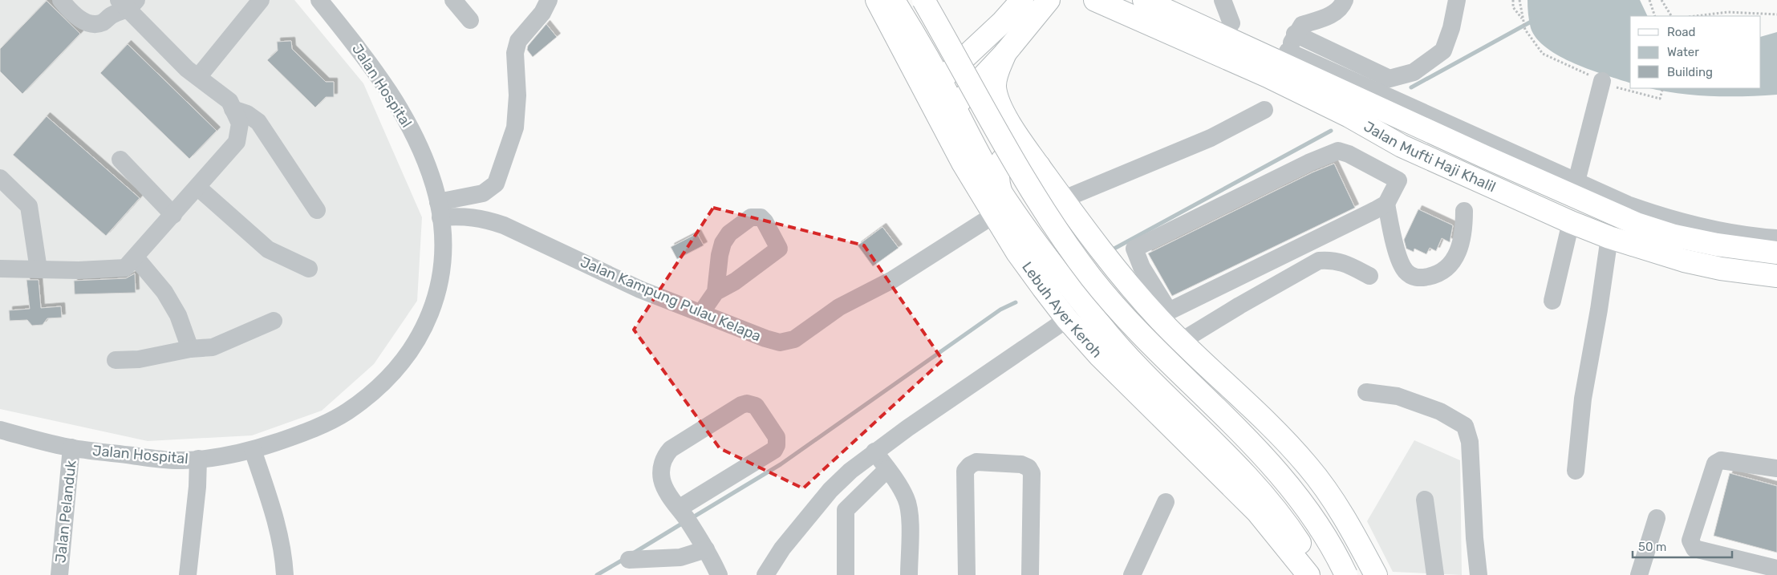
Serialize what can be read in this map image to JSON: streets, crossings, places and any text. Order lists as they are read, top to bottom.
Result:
{
  "streets": {
    "main road": ["Jalan Mufti Haji Khalil", "Lebuh Ayer Keroh"],
    "street": ["Jalan Hospital", "Jalan Kampung Pulau Kelapa", "Jalan Pelanduk"]
  },
  "crossings": [
    ["Jalan Hospital", "Jalan Kampung Pulau Kelapa"],
    ["Jalan Hospital", "Jalan Pelanduk"],
    ["Jalan Kampung Pulau Kelapa", "Lebuh Ayer Keroh"]
  ],
  "legend": ["Road", "Water", "Building"],
  "scale_bar": "50 m"
}
